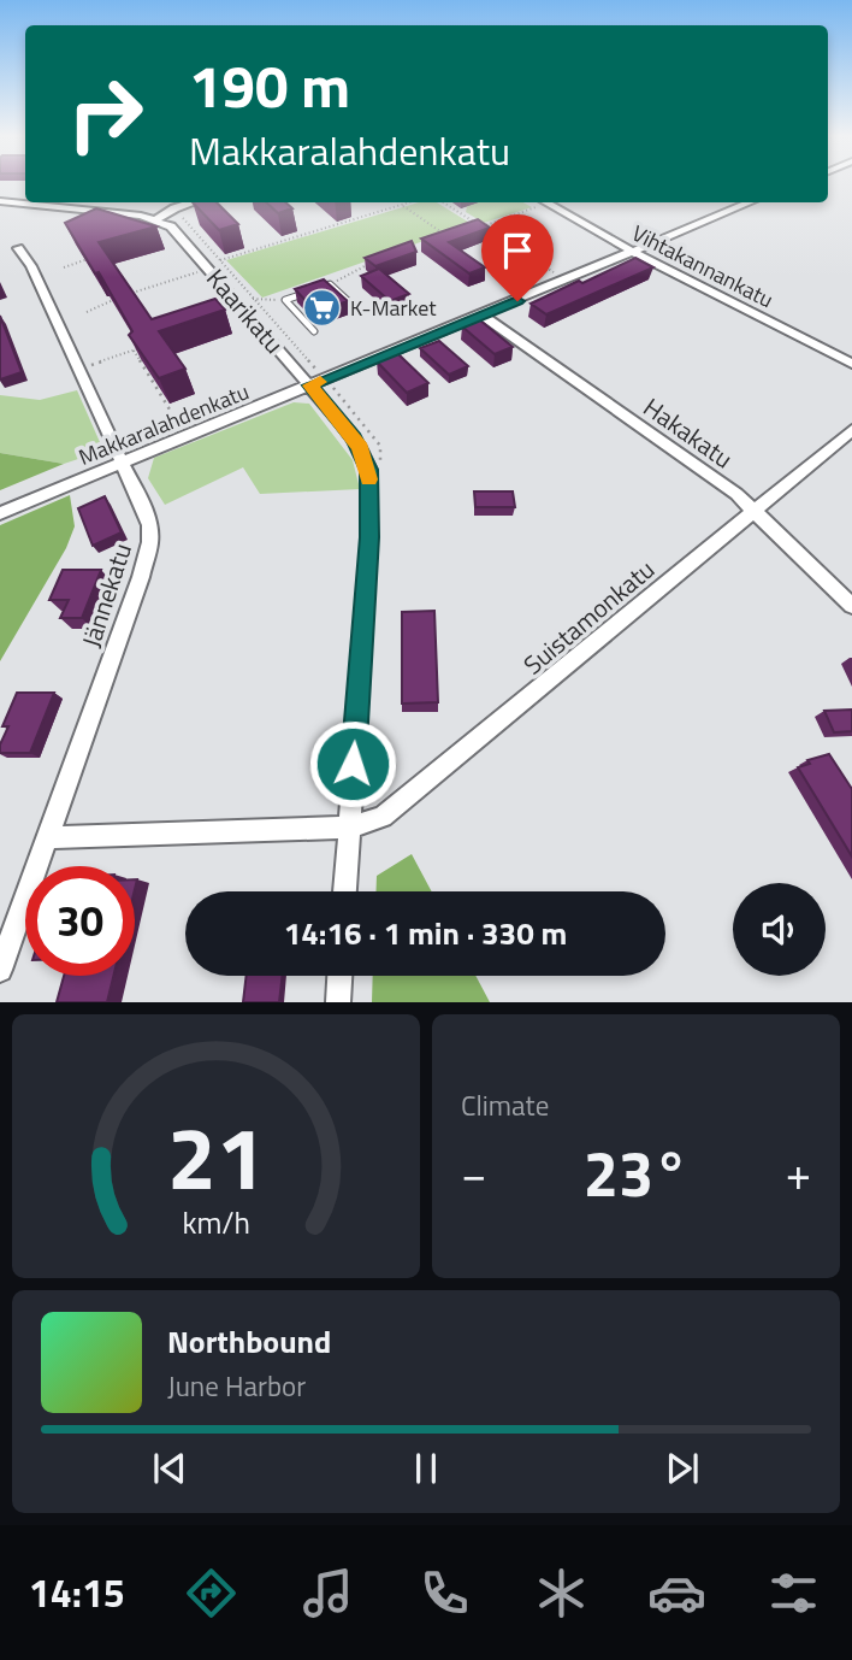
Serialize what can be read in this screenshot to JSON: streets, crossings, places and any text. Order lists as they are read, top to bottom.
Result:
{
  "streets": {
    "street": [
      "Vihtakannankatu",
      "Kaarikatu",
      "Makkaralahdenkatu",
      "Hakakatu",
      "Jännekatu",
      "Suistamonkatu"
    ]
  },
  "crossings": [
    ["Vihtakannankatu", "Makkaralahdenkatu"],
    ["Kaarikatu", "Makkaralahdenkatu"],
    ["Kaarikatu", "Suistamonkatu"],
    ["Makkaralahdenkatu", "Hakakatu"],
    ["Makkaralahdenkatu", "Jännekatu"],
    ["Hakakatu", "Suistamonkatu"],
    ["Jännekatu", "Suistamonkatu"]
  ],
  "places": {
    "supermarket": ["K-Market"]
  },
  "page": {
    "turn": ["190 m", "Makkaralahdenkatu"],
    "limit": "30",
    "trip": "14:16 · 1 min · 330 m",
    "tile": "Climate",
    "heat": ["−", "23°", "+"],
    "song": ["Northbound", "June Harbor"],
    "tabs": "14:15",
    "gauge": ["21", "km/h"]
  }
}
